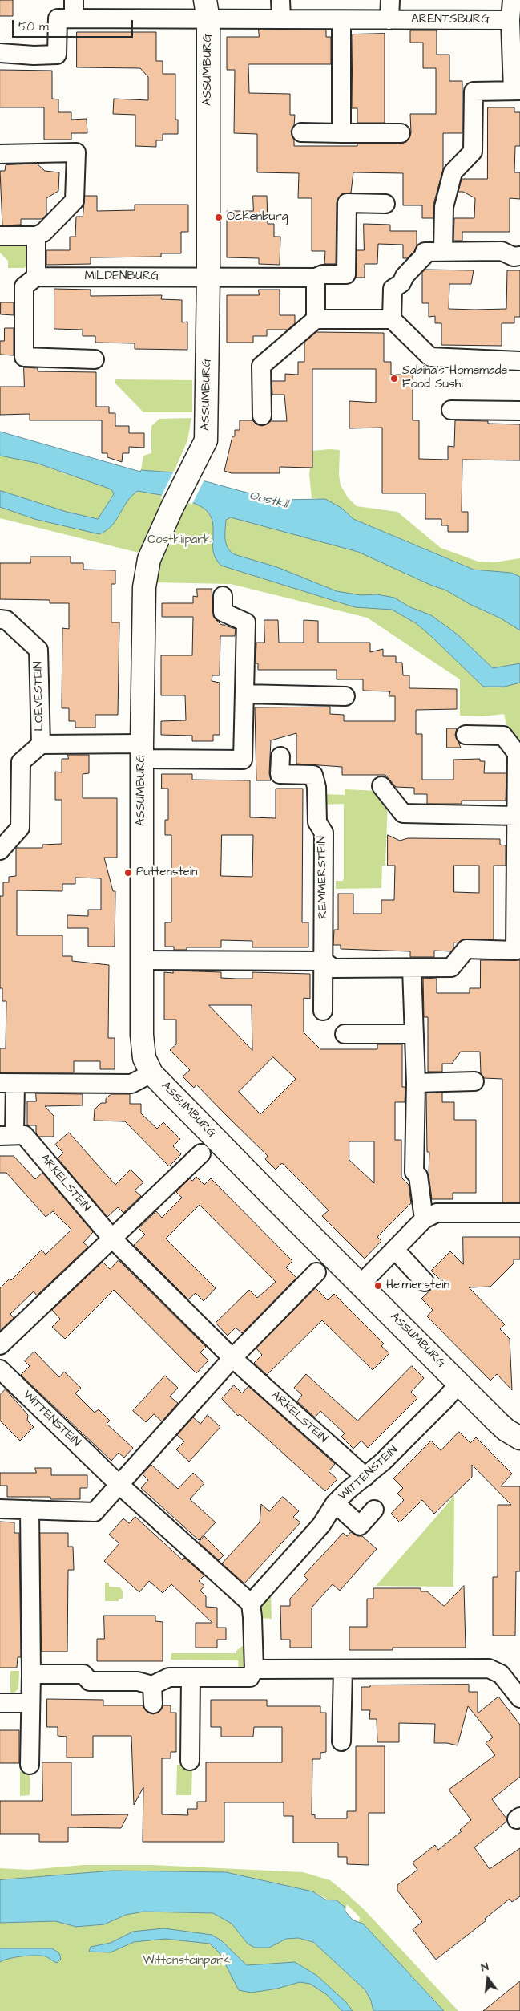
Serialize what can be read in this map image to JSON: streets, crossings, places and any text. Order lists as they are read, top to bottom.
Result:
{
  "streets": {
    "street": [
      "ARENTSBURG",
      "ASSUMBURG",
      "MILDENBURG",
      "LOEVESTEIN",
      "REMMERSTEIN",
      "ARKELSTEIN",
      "WITTENSTEIN"
    ]
  },
  "crossings": [
    ["ARENTSBURG", "ASSUMBURG"],
    ["ASSUMBURG", "MILDENBURG"],
    ["ASSUMBURG", "LOEVESTEIN"],
    ["ASSUMBURG", "ARKELSTEIN"],
    ["ASSUMBURG", "WITTENSTEIN"],
    ["ARKELSTEIN", "WITTENSTEIN"]
  ],
  "water": ["Oostkil"],
  "parks": ["Oostkilpark", "Wittensteinpark"],
  "places": [
    "Ockenburg",
    "Sabina's Homemade Food Sushi",
    "Puttenstein",
    "Heimerstein"
  ],
  "scale_bar": "50 m",
  "north": "top"
}
